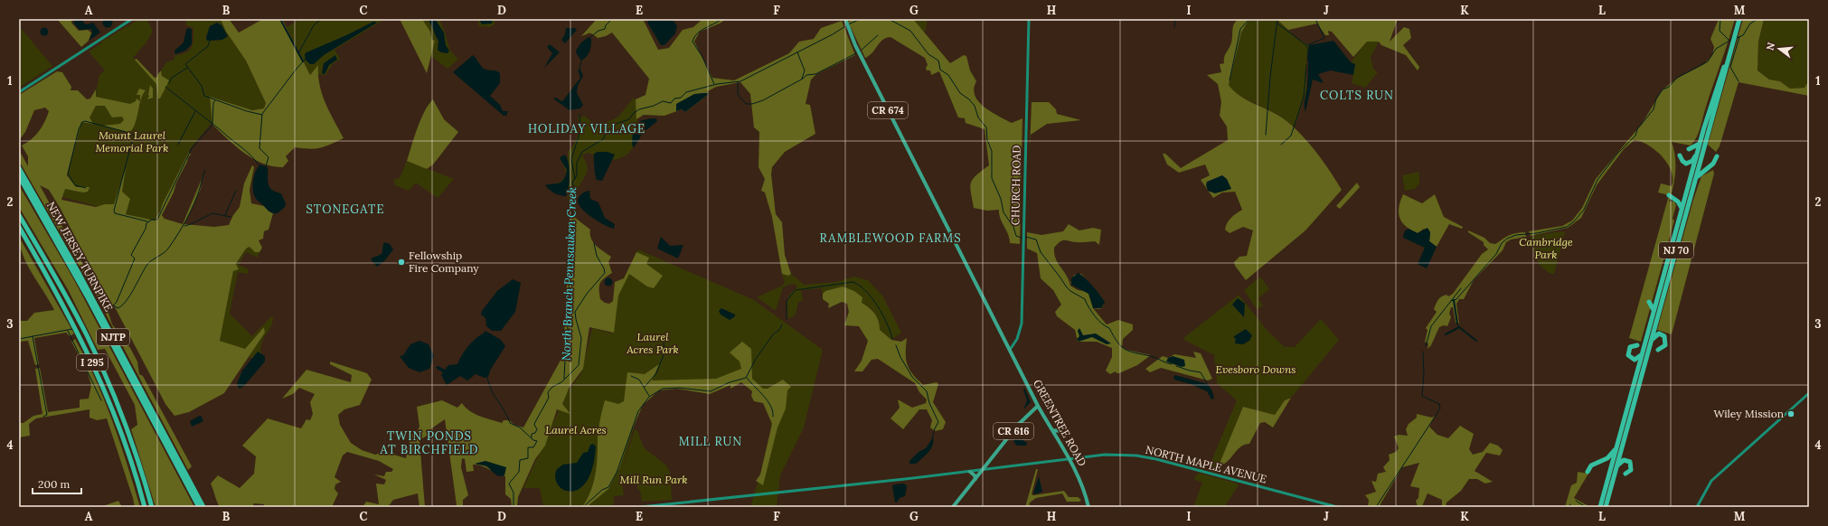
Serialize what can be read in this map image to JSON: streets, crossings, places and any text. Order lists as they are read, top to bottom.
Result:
{
  "streets": {
    "highway": [
      "NJ 70",
      "NEW JERSEY TURNPIKE",
      "NJTP",
      "I 295"
    ],
    "main road": [
      "CR 674",
      "CHURCH ROAD",
      "GREENTREE ROAD",
      "CR 616",
      "NORTH MAPLE AVENUE"
    ]
  },
  "crossings": [
    ["CR 674", "CHURCH ROAD"],
    ["CR 674", "GREENTREE ROAD"],
    ["CHURCH ROAD", "GREENTREE ROAD"],
    ["GREENTREE ROAD", "CR 616"],
    ["GREENTREE ROAD", "NORTH MAPLE AVENUE"],
    ["CR 616", "NORTH MAPLE AVENUE"]
  ],
  "districts": [
    "COLTS RUN",
    "HOLIDAY VILLAGE",
    "STONEGATE",
    "RAMBLEWOOD FARMS",
    "TWIN PONDS AT BIRCHFIELD",
    "MILL RUN"
  ],
  "water": ["North Branch Pennsauken Creek"],
  "parks": [
    "Mount Laurel Memorial Park",
    "Cambridge Park",
    "Laurel Acres Park",
    "Evesboro Downs",
    "Laurel Acres",
    "Mill Run Park"
  ],
  "places": ["Fellowship Fire Company", "Wiley Mission"],
  "scale_bar": "200 m",
  "north": "left",
  "grid": {
    "columns": [
      "A",
      "B",
      "C",
      "D",
      "E",
      "F",
      "G",
      "H",
      "I",
      "J",
      "K",
      "L",
      "M"
    ],
    "rows": [
      "1",
      "2",
      "3",
      "4"
    ]
  }
}
